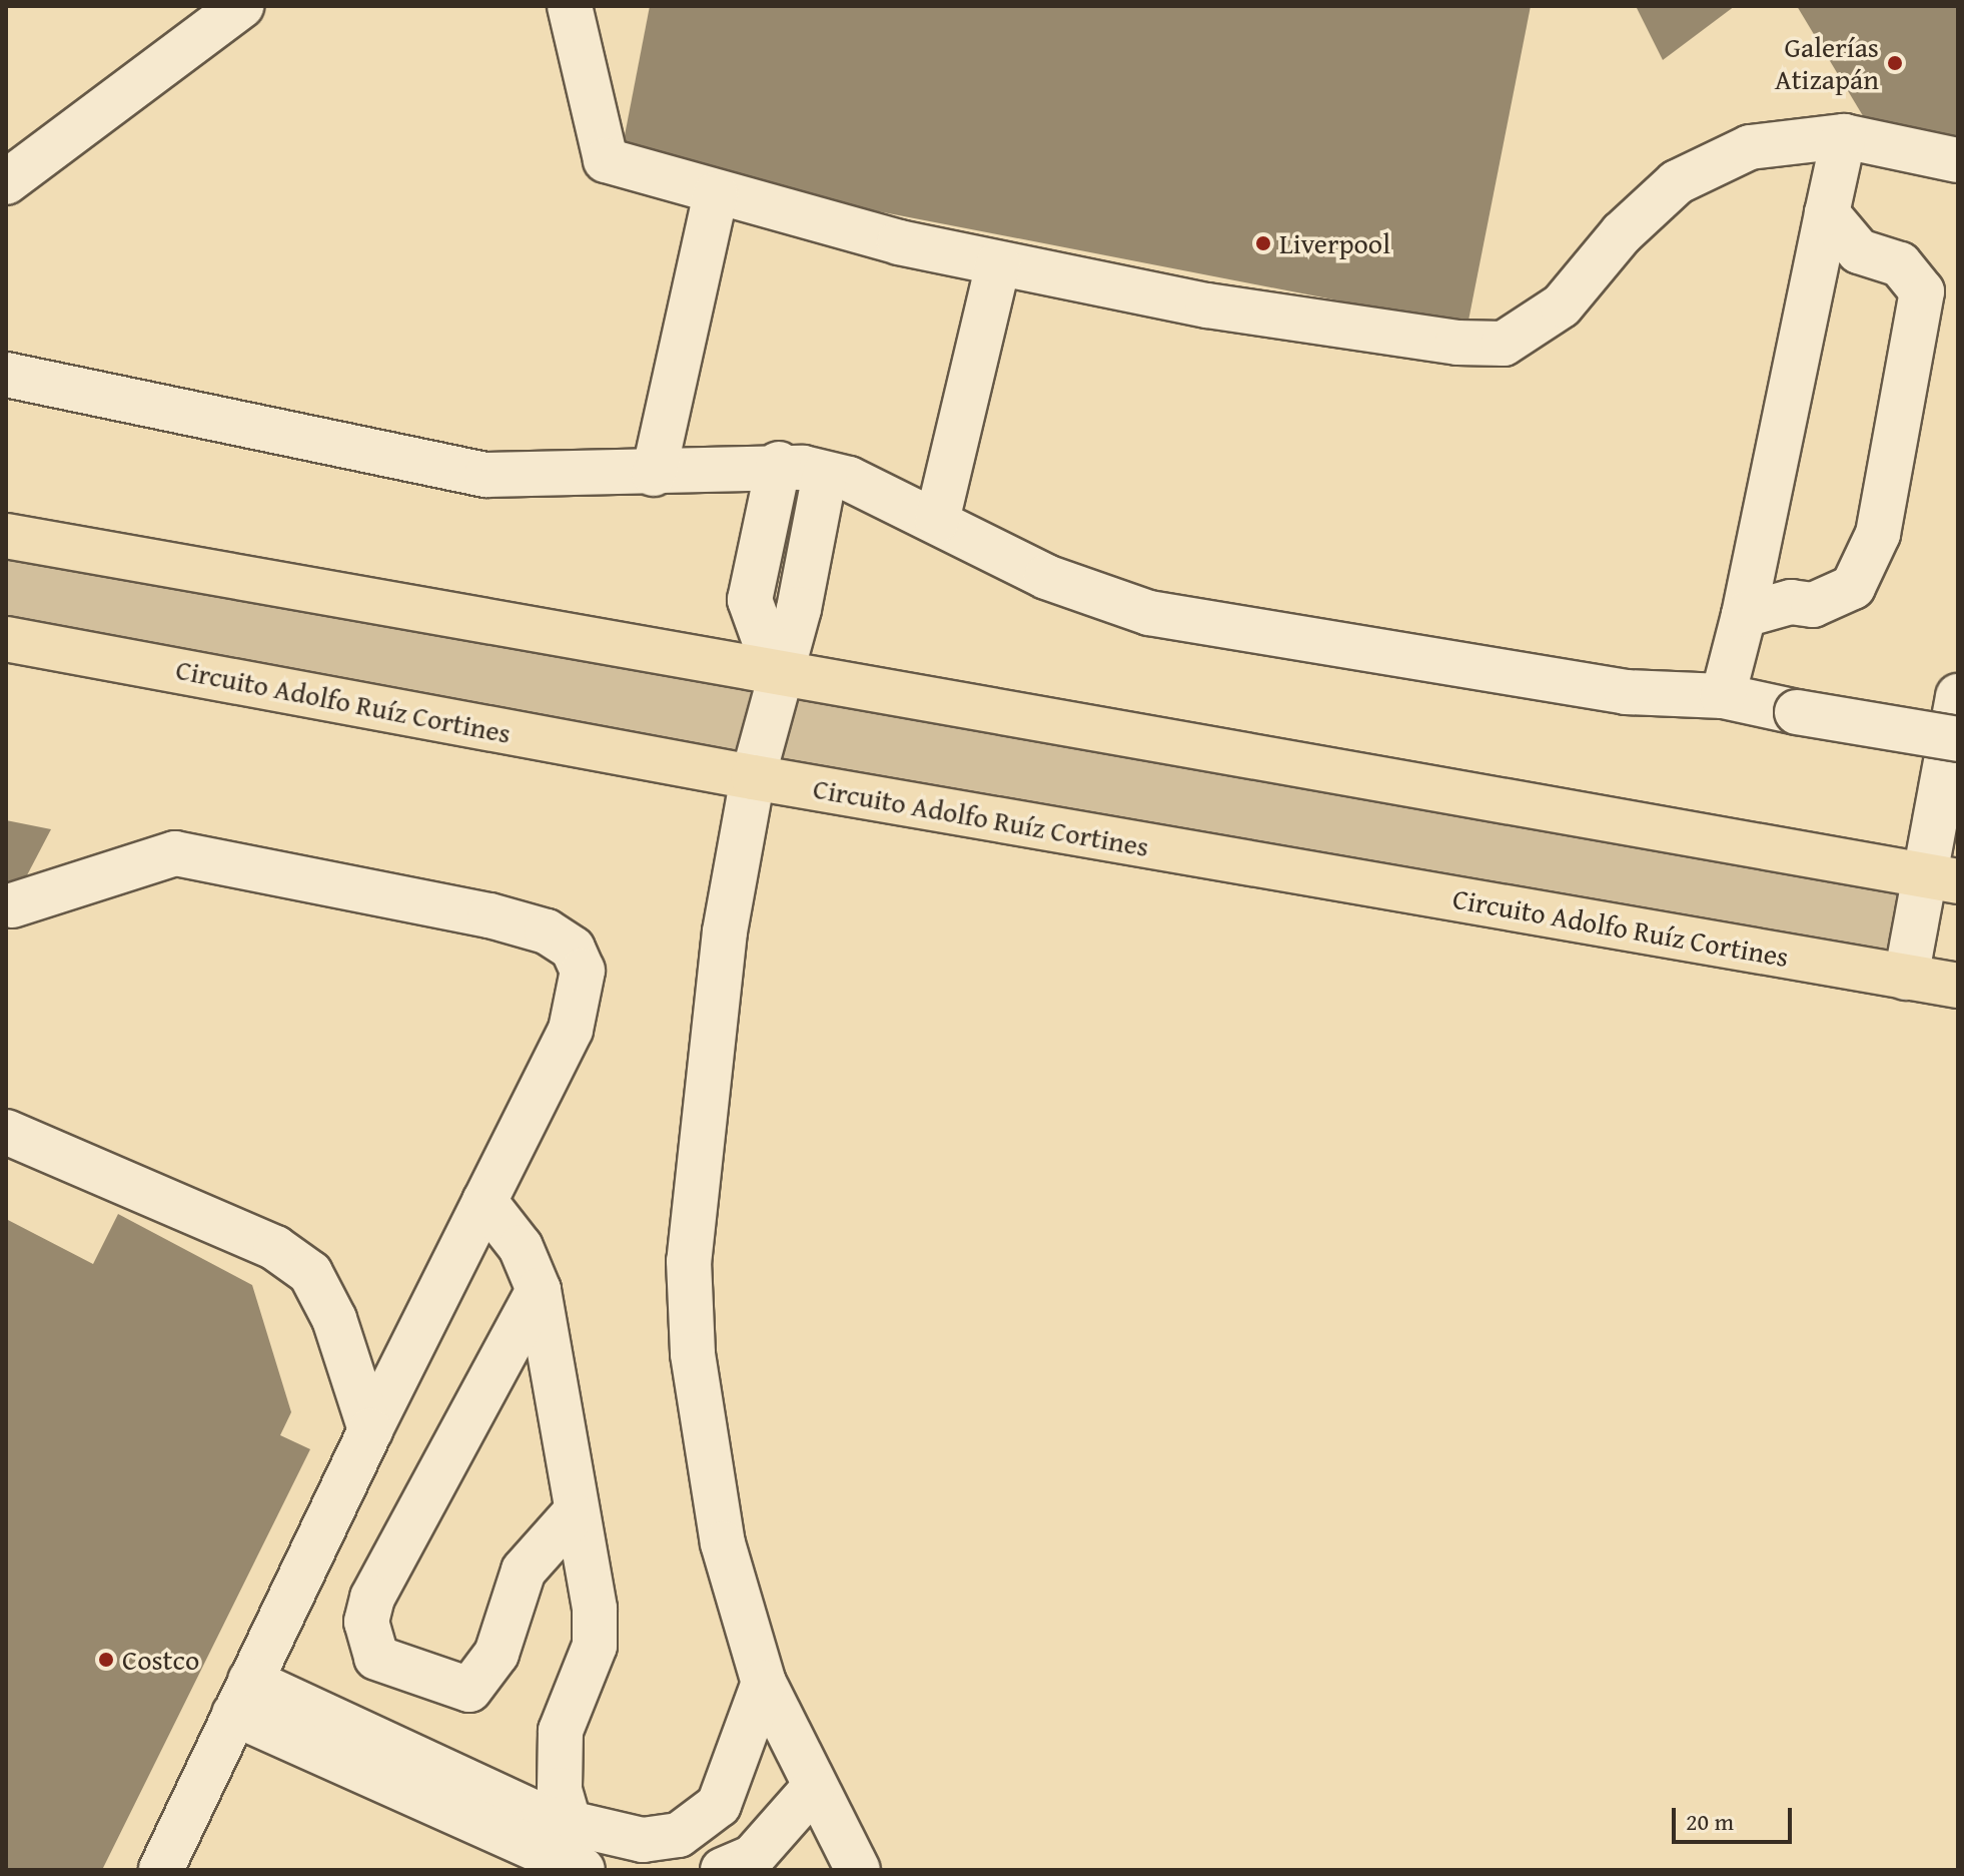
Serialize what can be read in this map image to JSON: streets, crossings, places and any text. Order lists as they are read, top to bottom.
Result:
{
  "streets": {
    "main road": ["Circuito Adolfo Ruíz Cortines"]
  },
  "places": ["Galerías Atizapán", "Liverpool", "Costco"],
  "scale_bar": "20 m"
}
